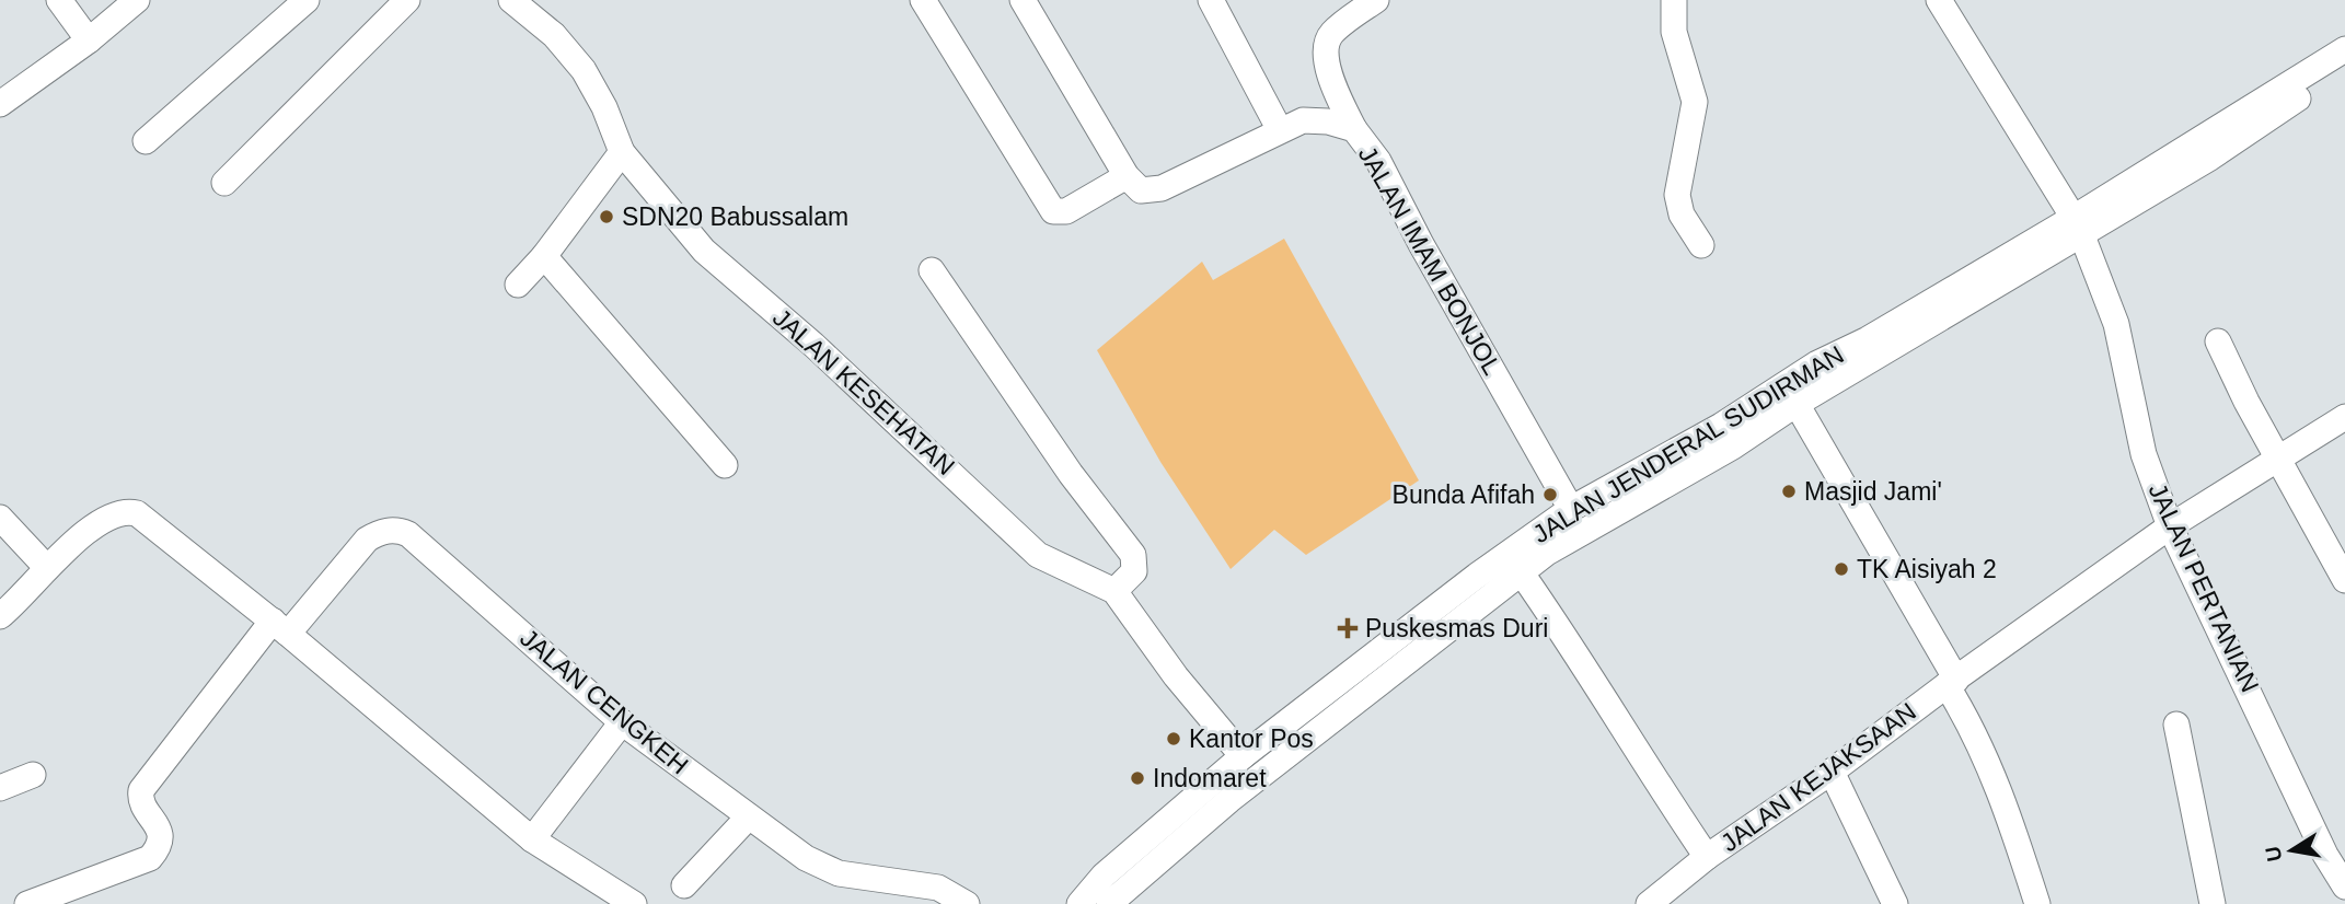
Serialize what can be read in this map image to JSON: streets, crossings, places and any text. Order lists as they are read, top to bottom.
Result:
{
  "streets": {
    "street": [
      "JALAN IMAM BONJOL",
      "JALAN KESEHATAN",
      "JALAN JENDERAL SUDIRMAN",
      "JALAN PERTANIAN",
      "JALAN CENGKEH",
      "JALAN KEJAKSAAN"
    ]
  },
  "crossings": [
    ["JALAN IMAM BONJOL", "JALAN JENDERAL SUDIRMAN"],
    ["JALAN KESEHATAN", "JALAN JENDERAL SUDIRMAN"],
    ["JALAN JENDERAL SUDIRMAN", "JALAN PERTANIAN"],
    ["JALAN JENDERAL SUDIRMAN", "JALAN KEJAKSAAN"],
    ["JALAN PERTANIAN", "JALAN KEJAKSAAN"]
  ],
  "places": {
    "other": [
      "SDN20 Babussalam",
      "Masjid Jami'",
      "Bunda Afifah",
      "TK Aisiyah 2",
      "Kantor Pos",
      "Indomaret"
    ],
    "health": ["Puskesmas Duri"]
  },
  "north": "left"
}
